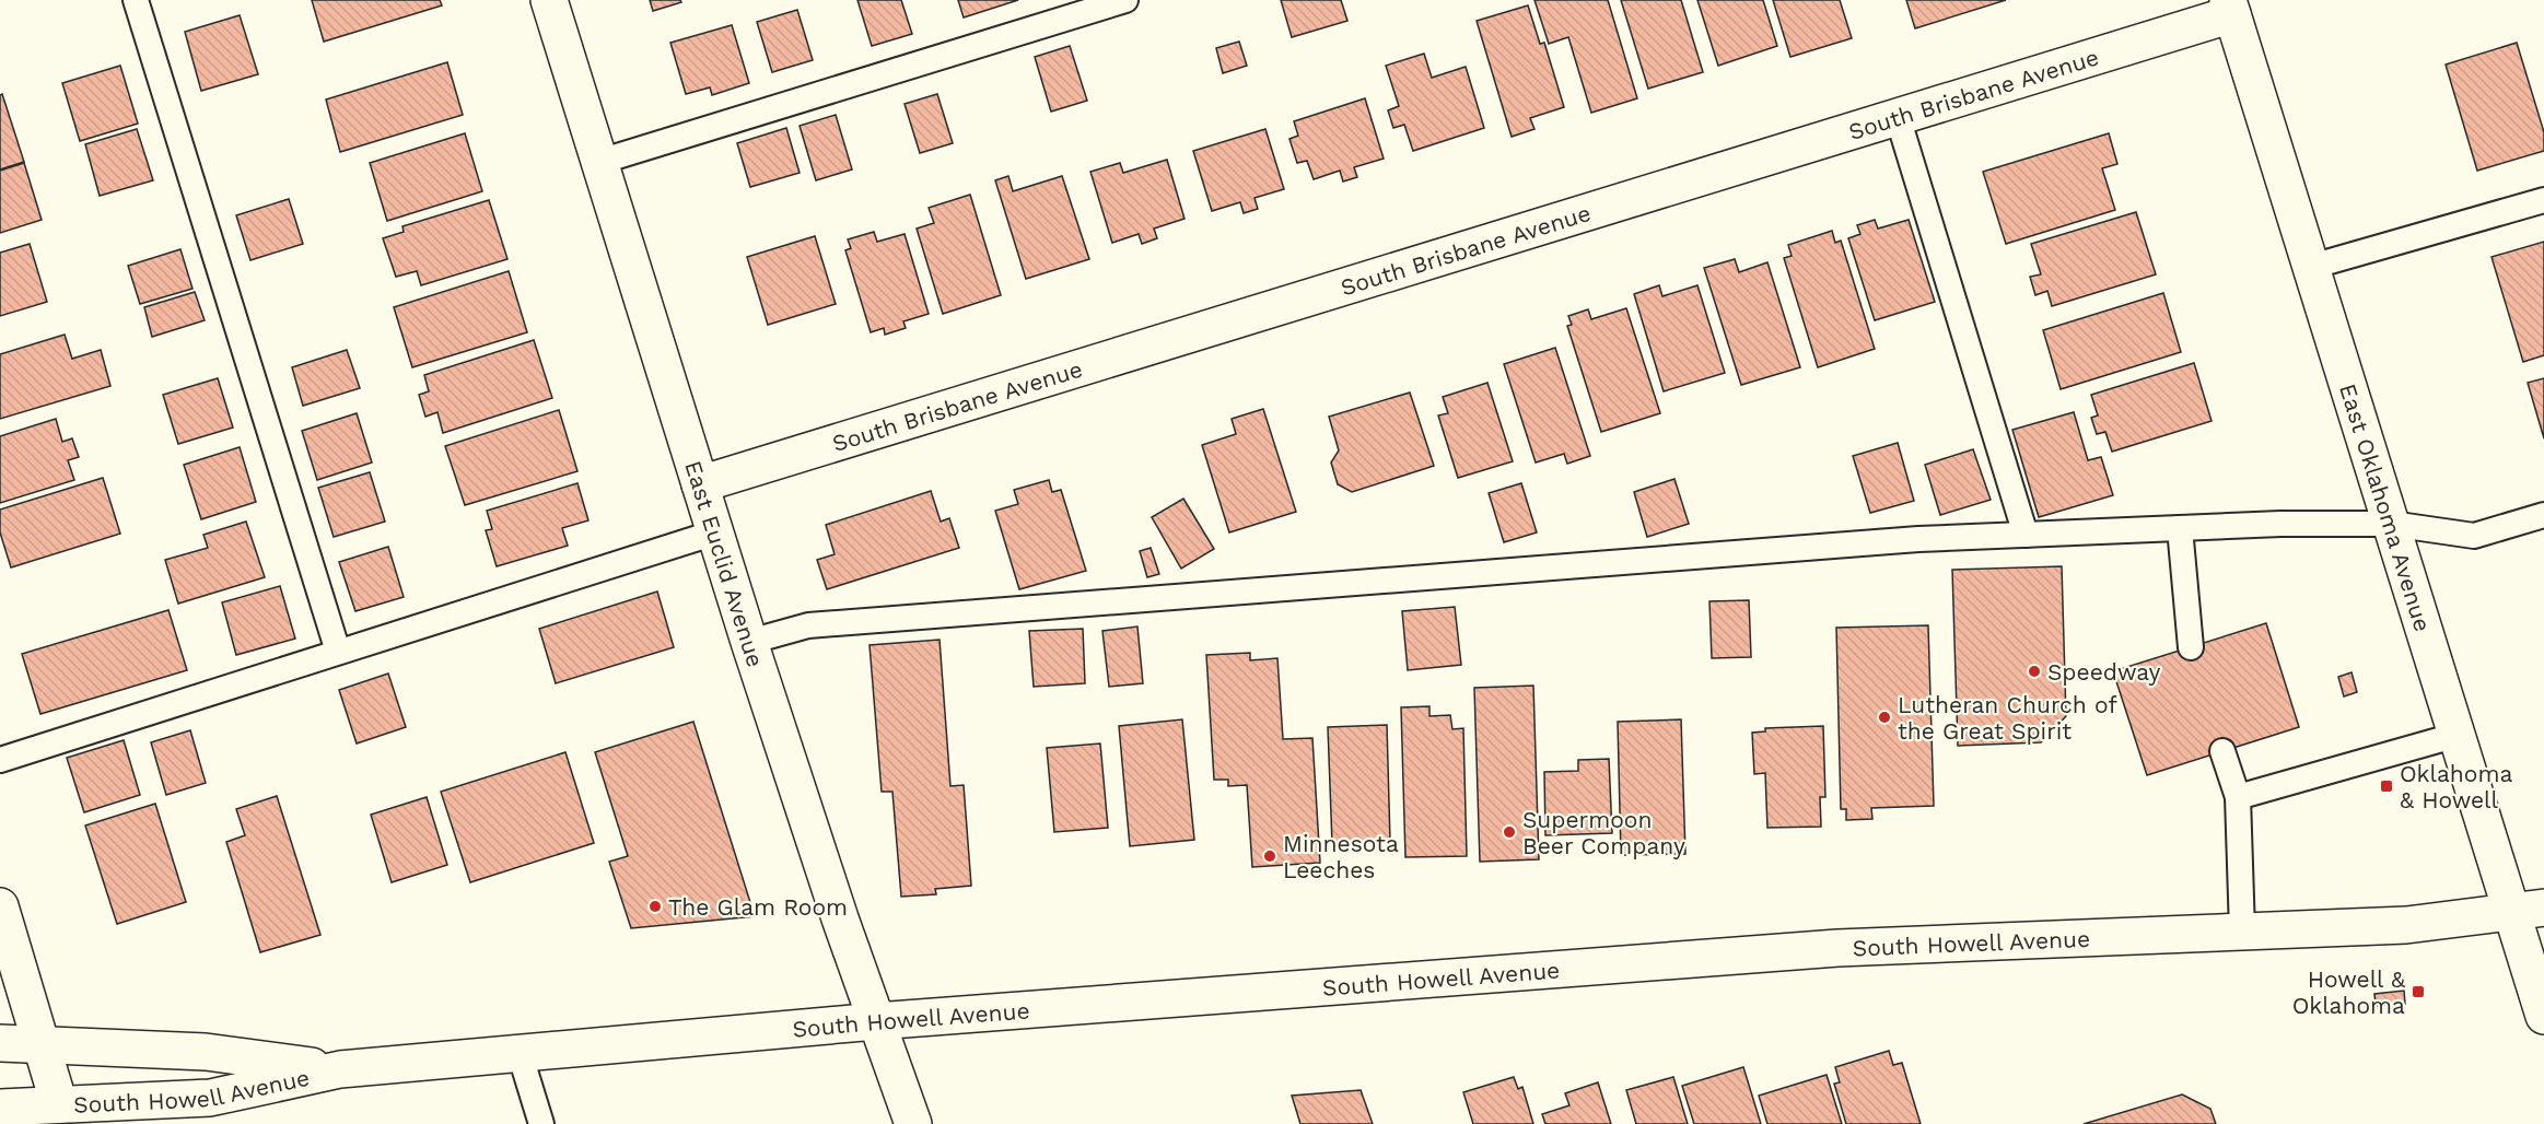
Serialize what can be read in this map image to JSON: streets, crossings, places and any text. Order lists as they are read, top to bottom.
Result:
{
  "streets": {
    "street": [
      "South Brisbane Avenue",
      "East Oklahoma Avenue",
      "East Euclid Avenue",
      "South Howell Avenue"
    ]
  },
  "crossings": [
    ["South Brisbane Avenue", "East Oklahoma Avenue"],
    ["South Brisbane Avenue", "East Euclid Avenue"],
    ["East Oklahoma Avenue", "South Howell Avenue"],
    ["East Euclid Avenue", "South Howell Avenue"]
  ],
  "places": {
    "other": [
      "Speedway",
      "Lutheran Church of the Great Spirit",
      "Supermoon Beer Company",
      "Minnesota Leeches",
      "The Glam Room"
    ],
    "transit": ["Oklahoma & Howell", "Howell & Oklahoma"]
  }
}
